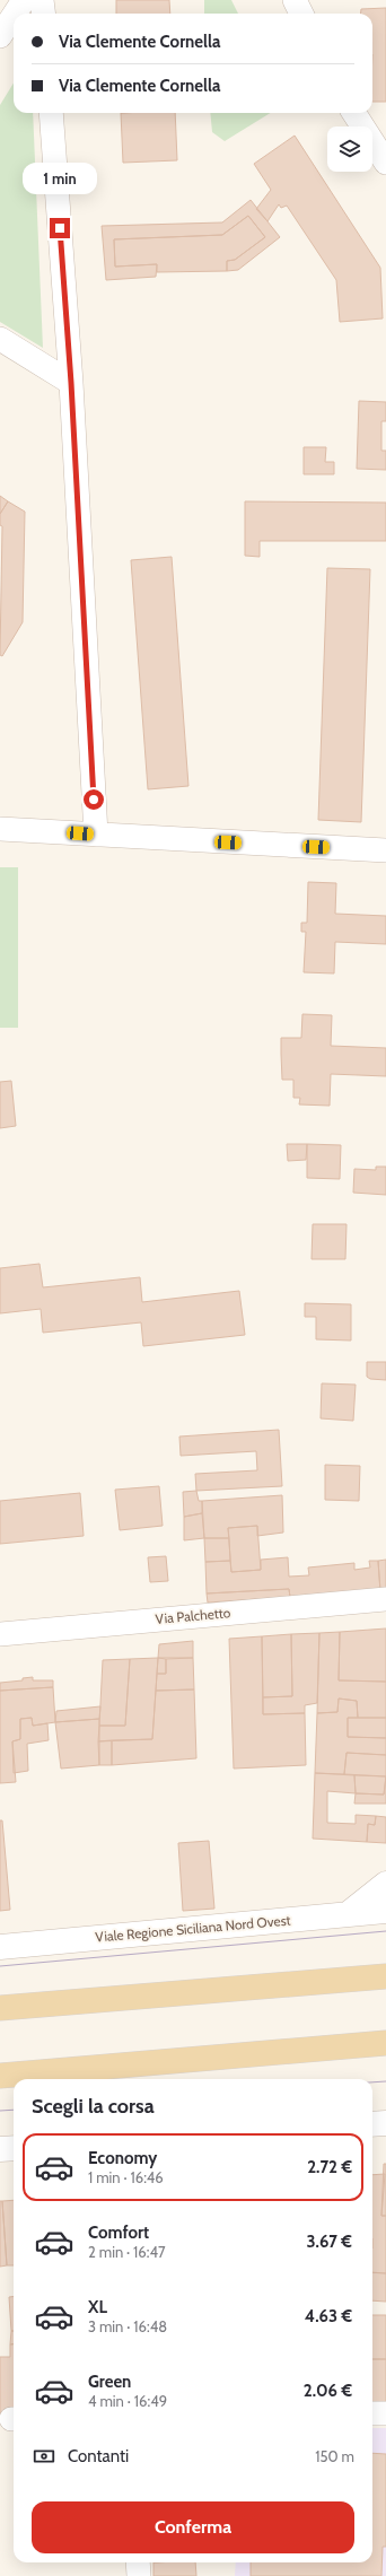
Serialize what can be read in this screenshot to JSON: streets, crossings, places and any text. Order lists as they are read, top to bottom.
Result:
{
  "streets": {
    "street": ["Via Palchetto", "Viale Regione Siciliana Nord Ovest"]
  },
  "page": {
    "banner": ["Via Clemente Cornella", "Via Clemente Cornella"],
    "bubble": "1 min",
    "heading": "Scegli la corsa",
    "list": [
      {
        "name": "Economy",
        "note": "1 min · 16:46",
        "value": "2.72 €"
      },
      {
        "name": "Comfort",
        "note": "2 min · 16:47",
        "value": "3.67 €"
      },
      {
        "name": "XL",
        "note": "3 min · 16:48",
        "value": "4.63 €"
      },
      {
        "name": "Green",
        "note": "4 min · 16:49",
        "value": "2.06 €"
      }
    ],
    "pay": ["Contanti", "150 m"],
    "buttons": "Conferma"
  }
}
